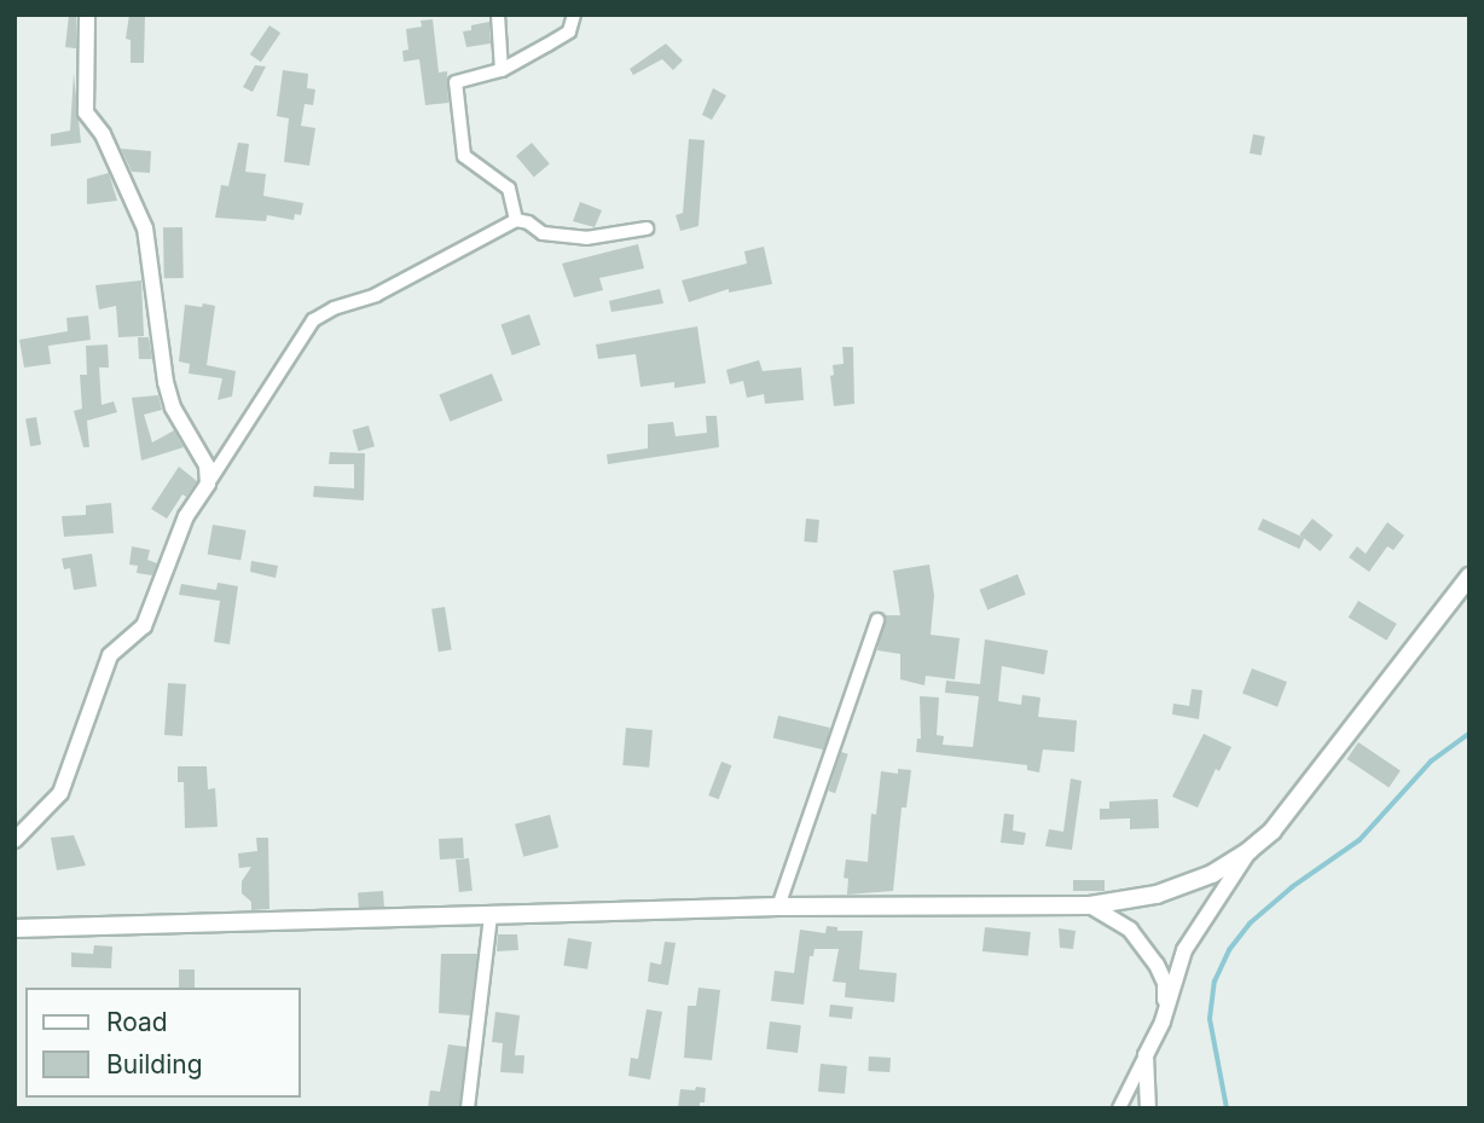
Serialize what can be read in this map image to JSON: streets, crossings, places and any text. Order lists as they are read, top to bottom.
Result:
{
  "legend": ["Road", "Building"]
}
